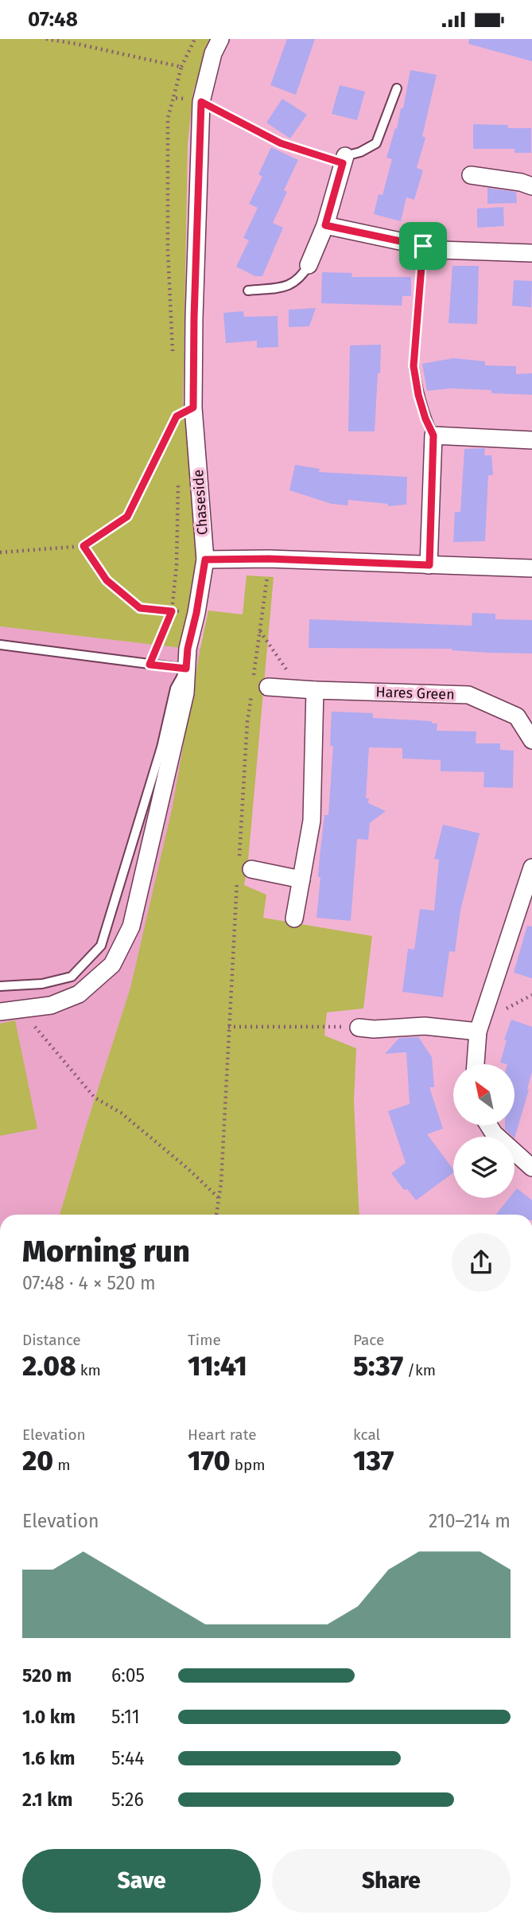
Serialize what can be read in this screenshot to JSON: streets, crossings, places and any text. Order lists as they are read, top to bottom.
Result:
{
  "streets": {
    "street": ["Chaseside", "Hares Green"]
  },
  "north": "top left",
  "page": {
    "status": "07:48",
    "heading": ["Morning run", "07:48 · 4 × 520 m"],
    "stats": [
      ["Distance", "2.08 km"],
      ["Time", "11:41"],
      ["Pace", "5:37 /km"],
      ["Elevation", "20 m"],
      ["Heart rate", "170 bpm"],
      ["kcal", "137"]
    ],
    "chart": ["Elevation", "210–214 m"],
    "list": [
      {
        "name": "520 m",
        "note": "6:05"
      },
      {
        "name": "1.0 km",
        "note": "5:11"
      },
      {
        "name": "1.6 km",
        "note": "5:44"
      },
      {
        "name": "2.1 km",
        "note": "5:26"
      }
    ],
    "buttons": ["Save", "Share"]
  }
}
